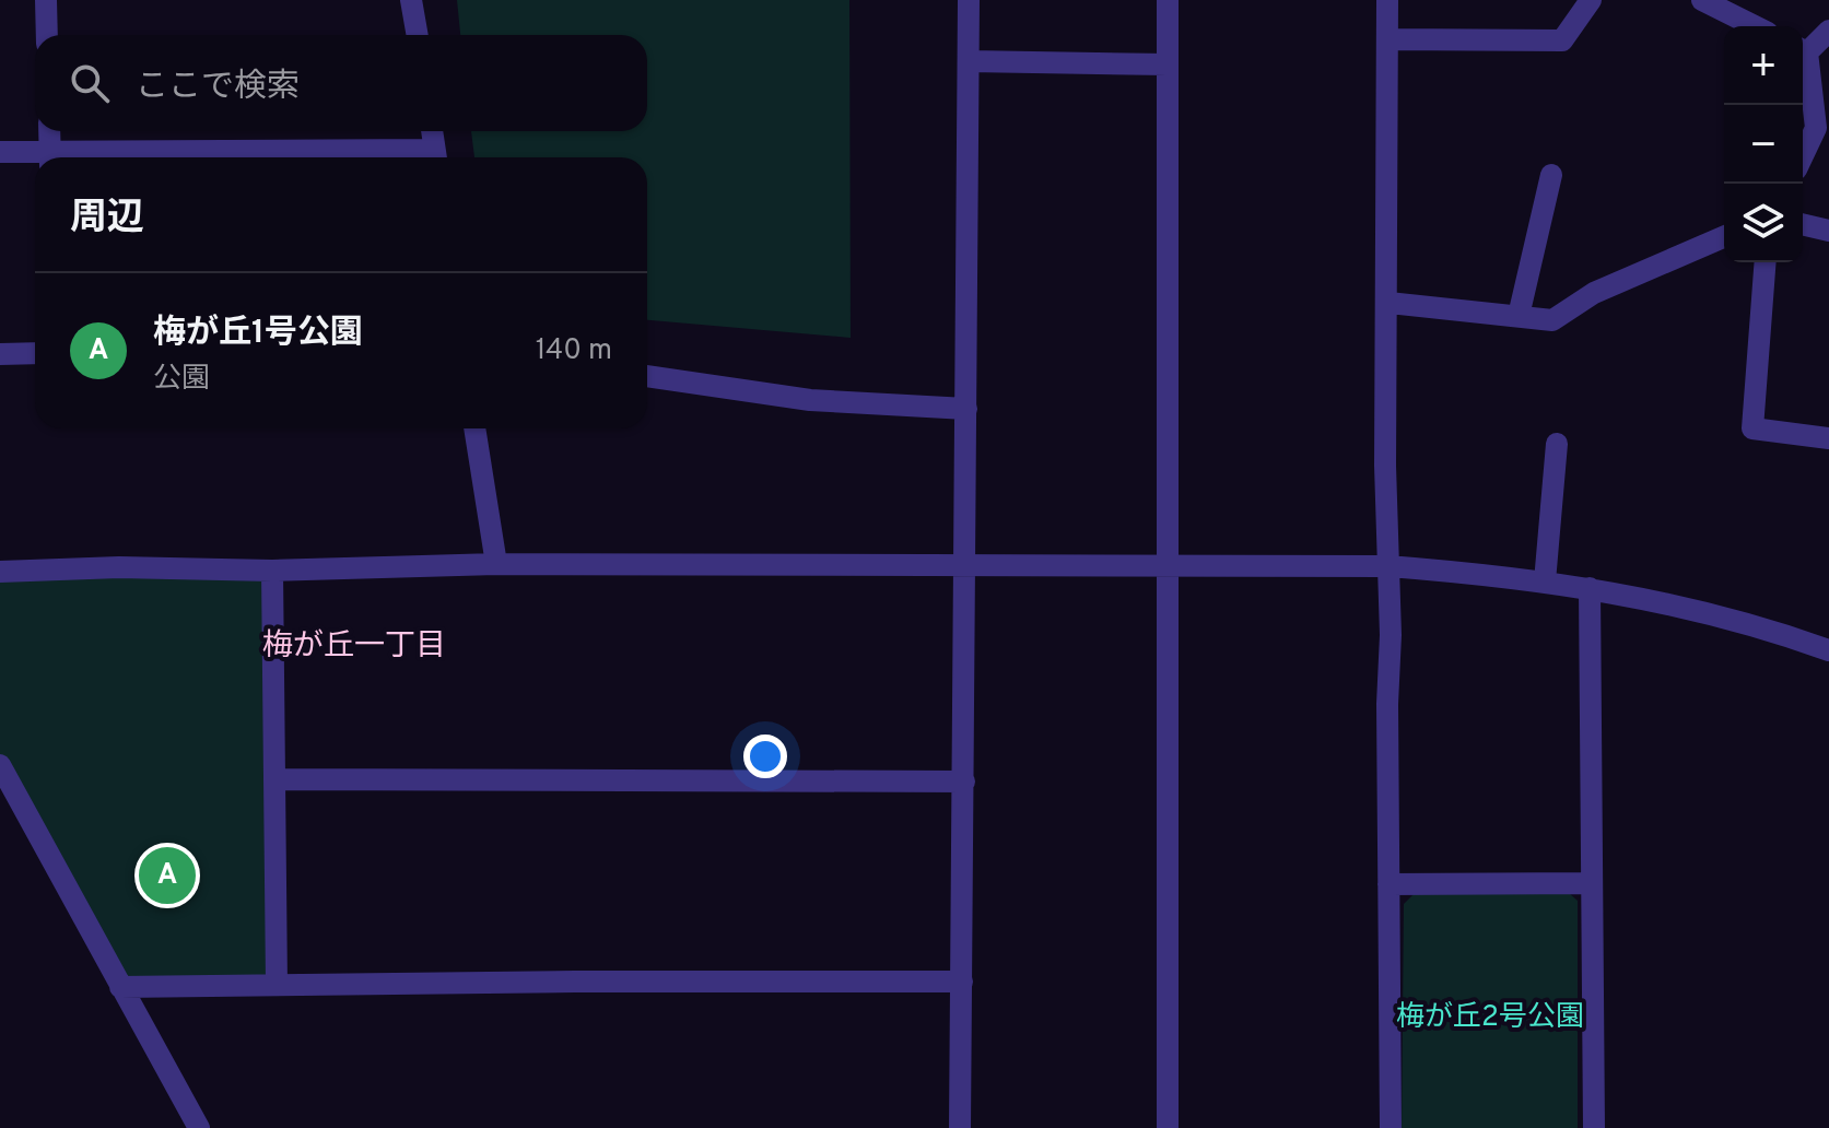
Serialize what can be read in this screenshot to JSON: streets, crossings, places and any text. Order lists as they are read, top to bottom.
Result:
{
  "districts": ["梅が丘一丁目"],
  "parks": ["梅が丘2号公園"],
  "page": {
    "map_buttons": ["+", "−"],
    "search": "ここで検索",
    "heading": "周辺",
    "list": [
      {
        "mark": "A",
        "name": "梅が丘1号公園",
        "note": "公園",
        "value": "140 m"
      }
    ],
    "pins": "A"
  }
}
